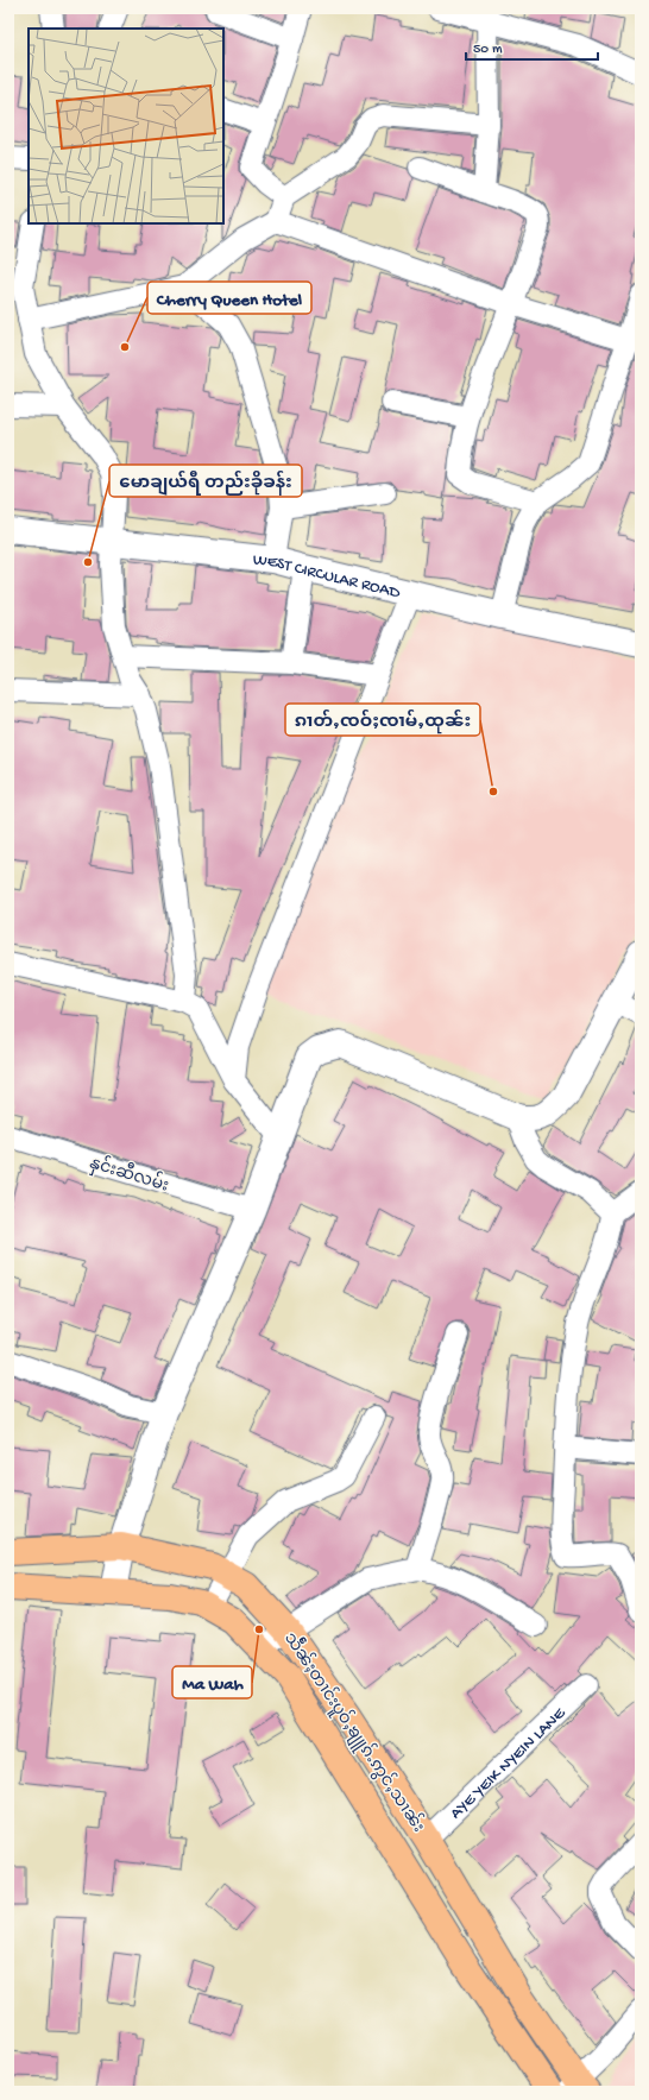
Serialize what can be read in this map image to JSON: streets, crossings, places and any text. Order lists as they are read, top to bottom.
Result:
{
  "streets": {
    "highway": ["သဵႅၼ်ႈတၢင်းပူဝ်ႇၶျူၵ်ႉဢွင်ႇသၢၼ်း"],
    "street": ["WEST CIRCULAR ROAD", "နှင်းဆီလမ်း", "AYE YEIK NYEIN LANE"]
  },
  "crossings": [
    ["သဵႅၼ်ႈတၢင်းပူဝ်ႇၶျူၵ်ႉဢွင်ႇသၢၼ်း", "AYE YEIK NYEIN LANE"]
  ],
  "places": [
    "Cherry Queen Hotel",
    "မောချယ်ရီ တည်းခိုခန်း",
    "ၵၢတ်ႇၸဝ်ႈၸၢမ်ႇထုၼ်း",
    "Ma Wah"
  ],
  "scale_bar": "50 m"
}
